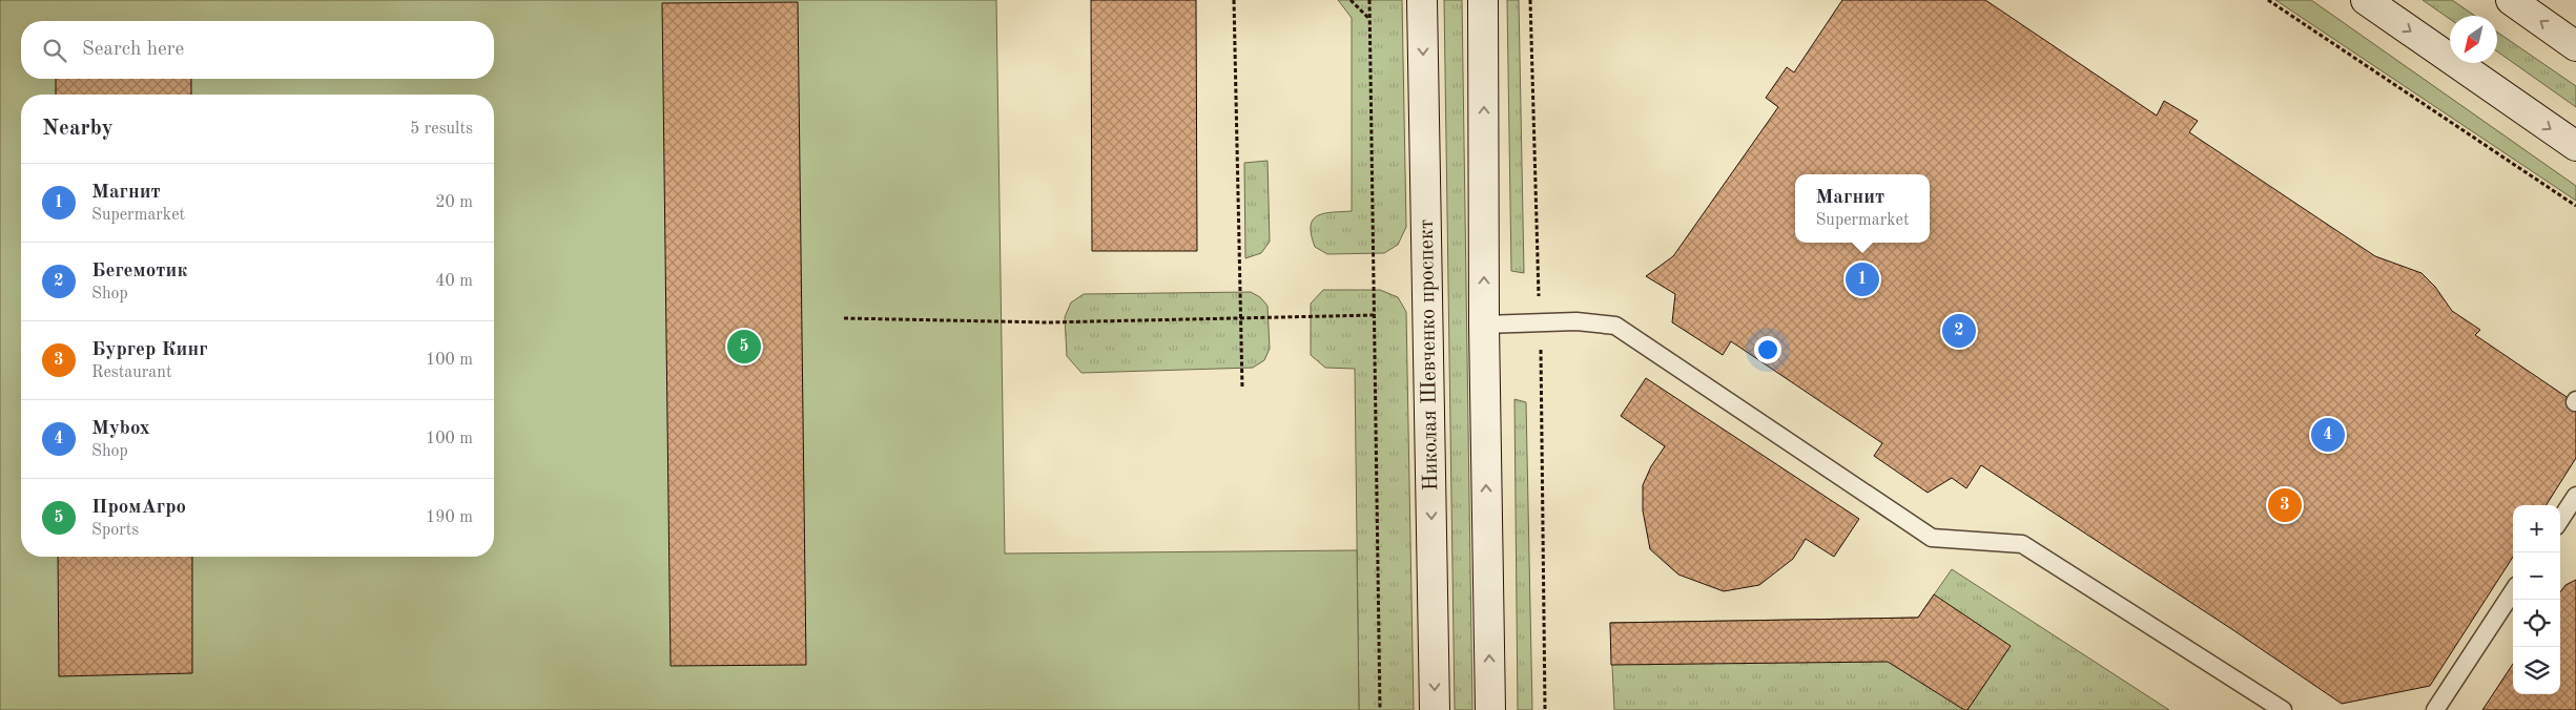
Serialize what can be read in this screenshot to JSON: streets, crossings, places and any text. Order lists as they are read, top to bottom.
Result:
{
  "streets": {
    "main road": ["Николая Шевченко проспект"]
  },
  "north": "bottom left",
  "page": {
    "search": "Search here",
    "heading": ["Nearby", "5 results"],
    "list": [
      {
        "mark": "1",
        "name": "Магнит",
        "note": "Supermarket",
        "value": "20 m"
      },
      {
        "mark": "2",
        "name": "Бегемотик",
        "note": "Shop",
        "value": "40 m"
      },
      {
        "mark": "3",
        "name": "Бургер Кинг",
        "note": "Restaurant",
        "value": "100 m"
      },
      {
        "mark": "4",
        "name": "Mybox",
        "note": "Shop",
        "value": "100 m"
      },
      {
        "mark": "5",
        "name": "ПромАгро",
        "note": "Sports",
        "value": "190 m"
      }
    ],
    "popup": ["Магнит", "Supermarket"],
    "pins": [
      "1",
      "2",
      "5",
      "4",
      "3"
    ],
    "map_buttons": ["+", "−"]
  }
}
